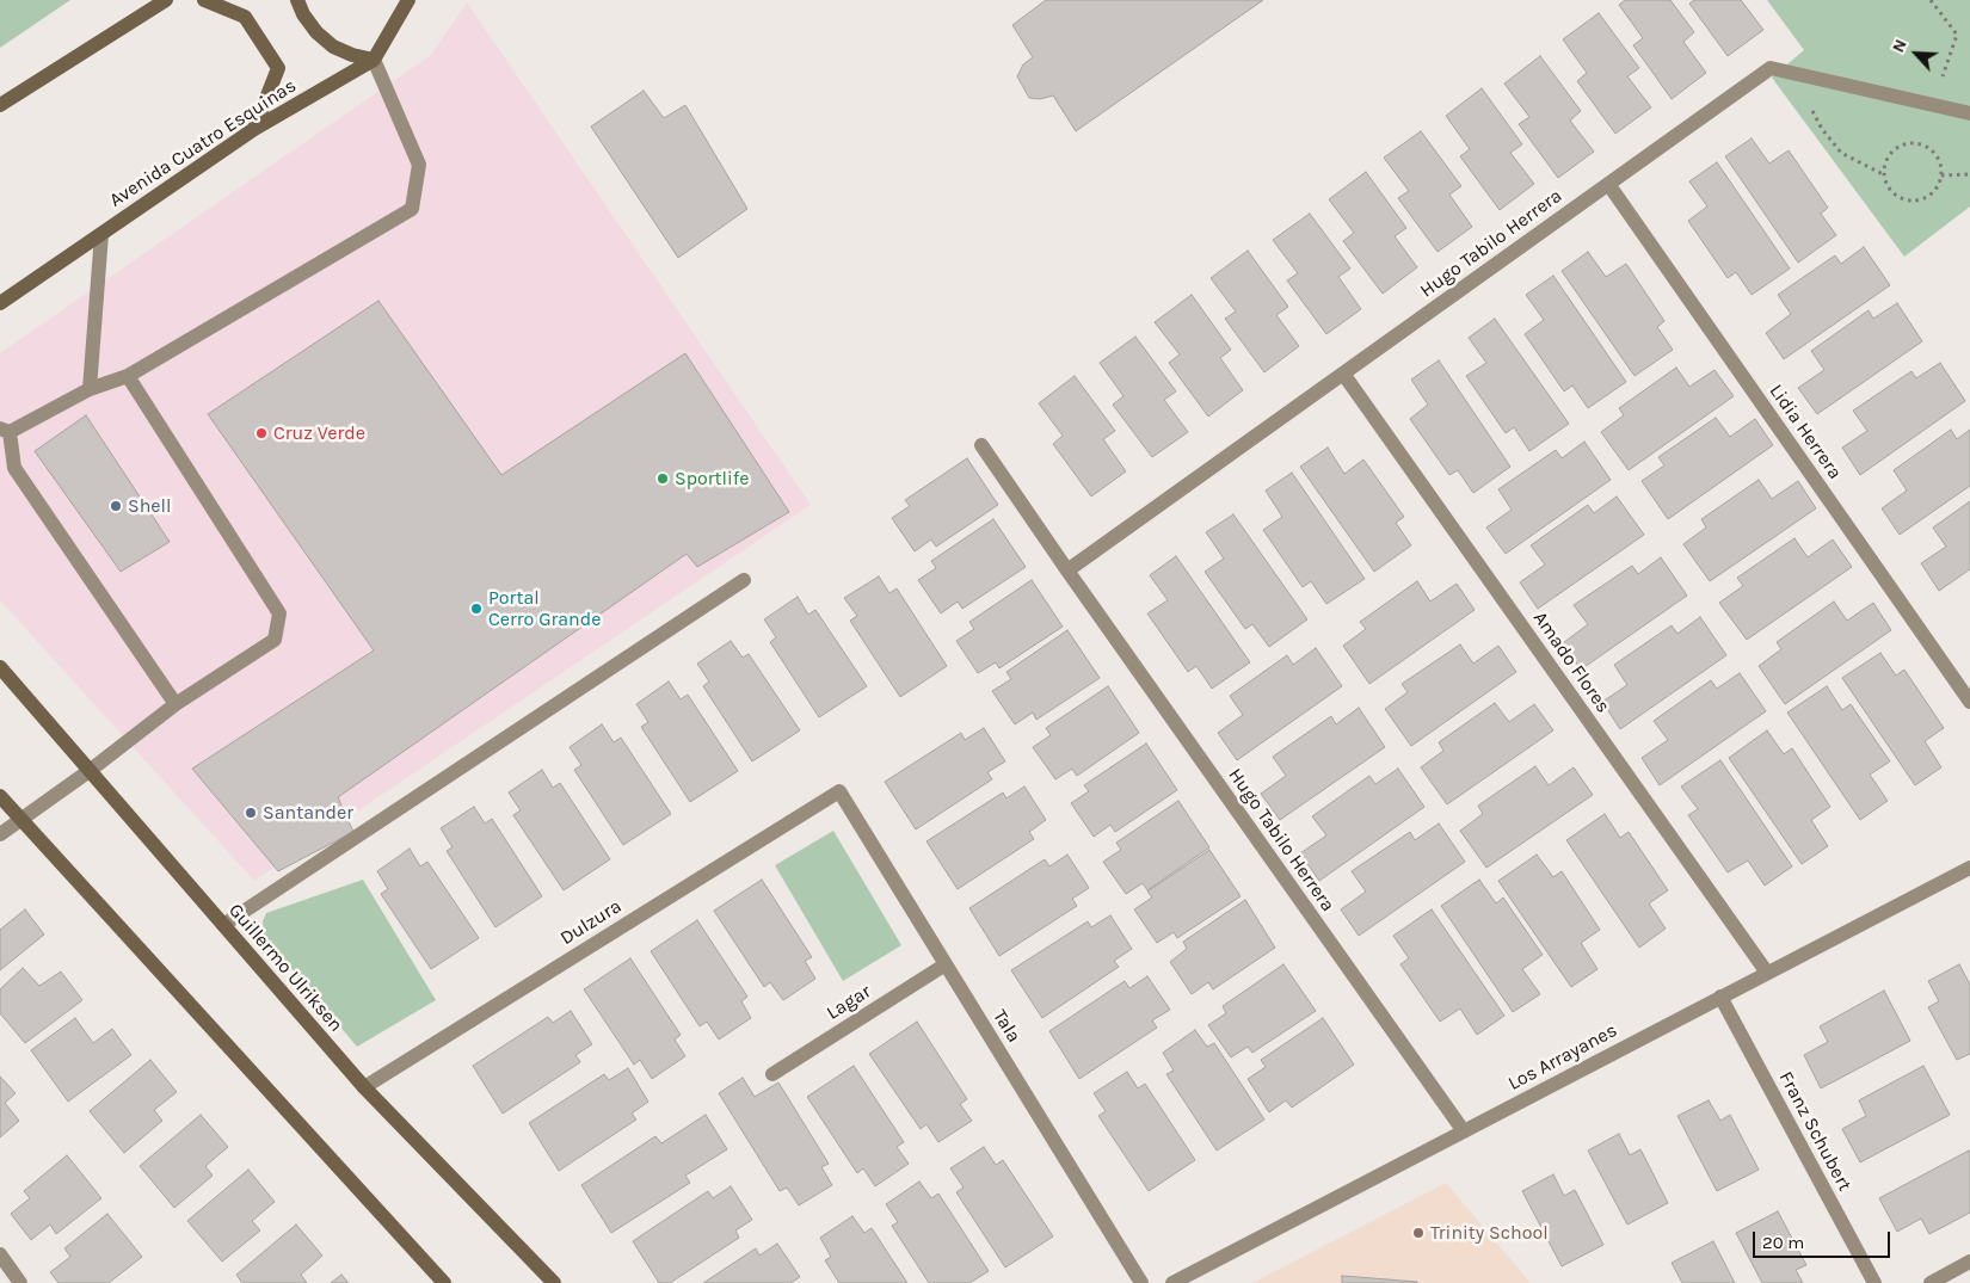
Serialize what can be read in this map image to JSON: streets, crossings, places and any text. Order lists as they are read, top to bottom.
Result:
{
  "streets": {
    "street": [
      "Avenida Cuatro Esquinas",
      "Hugo Tabilo Herrera",
      "Lidia Herrera",
      "Amado Flores",
      "Dulzura",
      "Guillermo Ulriksen",
      "Lagar",
      "Tala",
      "Los Arrayanes",
      "Franz Schubert"
    ]
  },
  "crossings": [
    ["Hugo Tabilo Herrera", "Lidia Herrera"],
    ["Hugo Tabilo Herrera", "Amado Flores"],
    ["Hugo Tabilo Herrera", "Los Arrayanes"],
    ["Amado Flores", "Los Arrayanes"],
    ["Dulzura", "Guillermo Ulriksen"],
    ["Dulzura", "Tala"],
    ["Lagar", "Tala"],
    ["Los Arrayanes", "Franz Schubert"]
  ],
  "places": [
    "Cruz Verde",
    "Sportlife",
    "Shell",
    "Portal Cerro Grande",
    "Santander",
    "Trinity School"
  ],
  "scale_bar": "20 m",
  "north": "top left"
}
